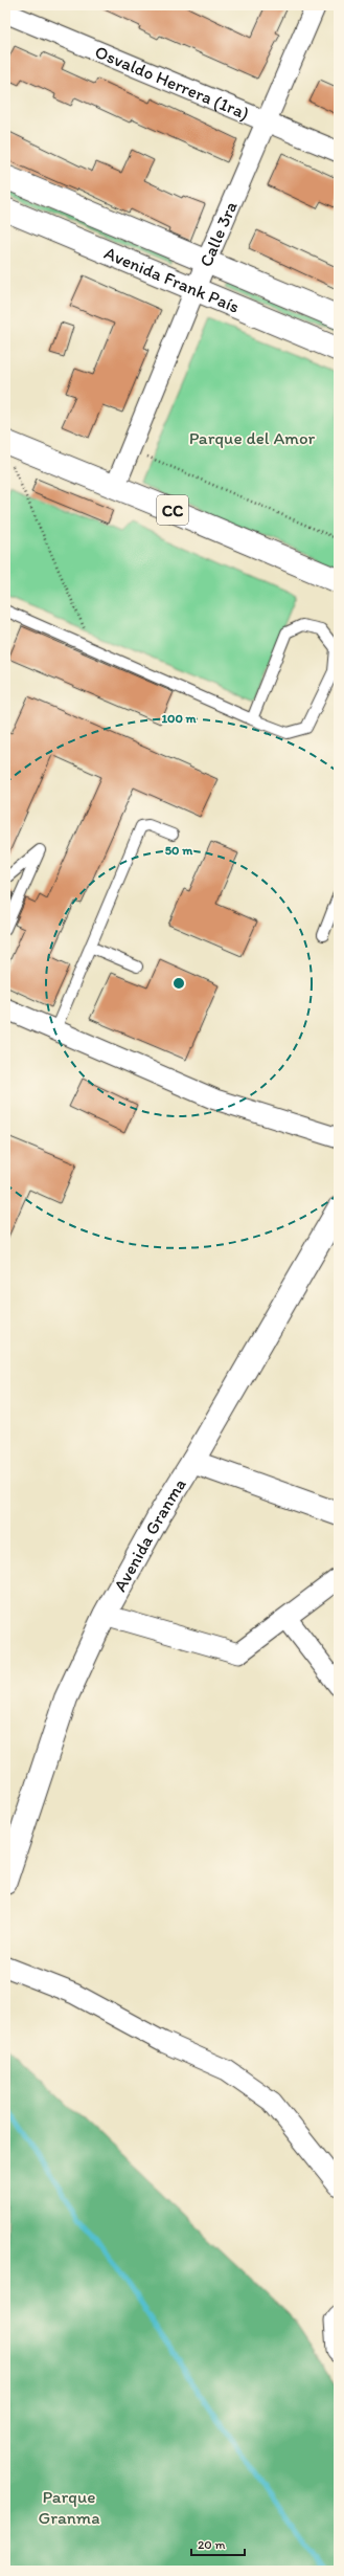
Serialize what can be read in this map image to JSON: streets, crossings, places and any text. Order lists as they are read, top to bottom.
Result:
{
  "streets": {
    "main road": ["Avenida Frank País", "CC", "Avenida Granma"],
    "street": ["Osvaldo Herrera (1ra)", "Calle 3ra"]
  },
  "crossings": [
    ["Osvaldo Herrera (1ra)", "Calle 3ra"],
    ["Calle 3ra", "Avenida Frank País"],
    ["Calle 3ra", "CC"]
  ],
  "parks": ["Parque del Amor", "Parque Granma"],
  "scale_bar": "20 m",
  "rings": ["100 m", "50 m"]
}
